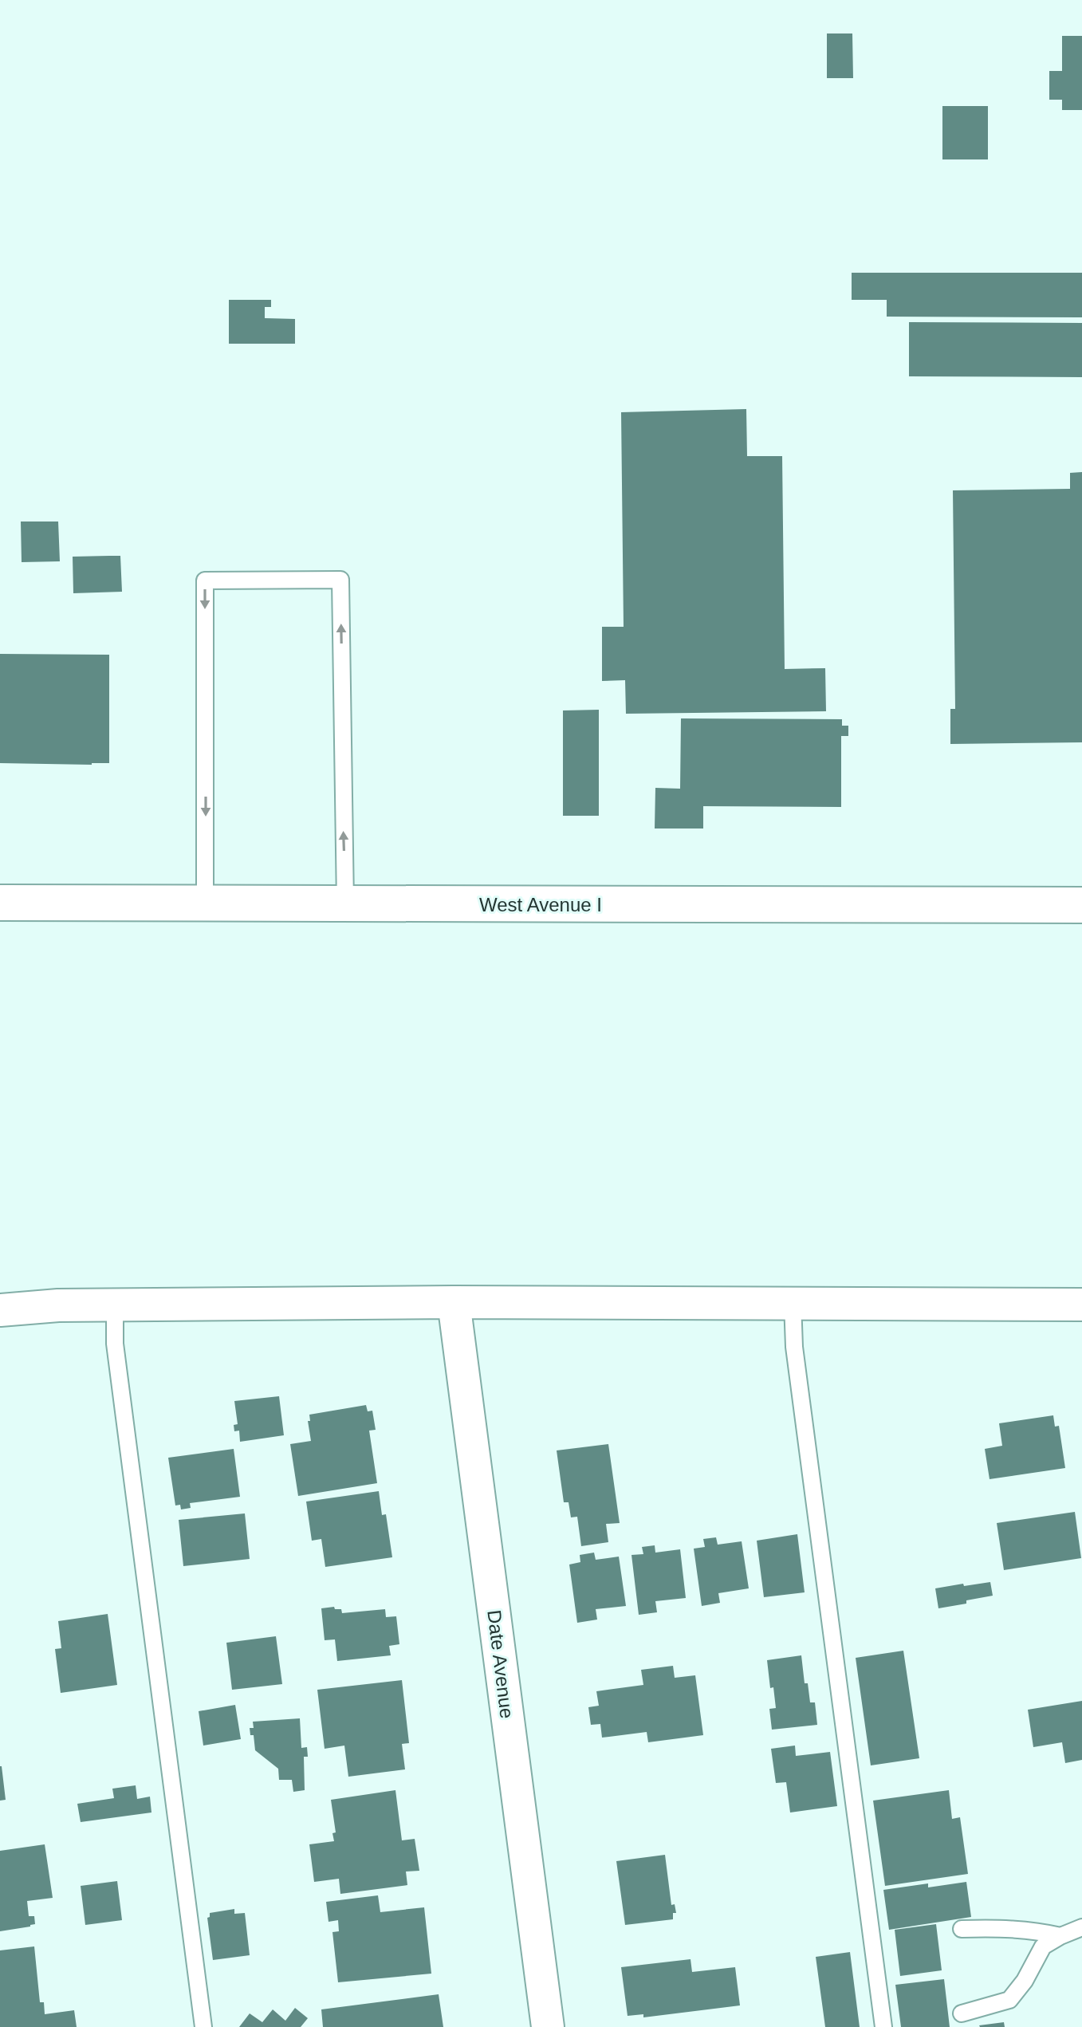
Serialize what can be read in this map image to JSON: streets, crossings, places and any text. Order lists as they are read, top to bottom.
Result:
{
  "streets": {
    "main road": ["West Avenue I"],
    "street": ["Date Avenue"]
  }
}
